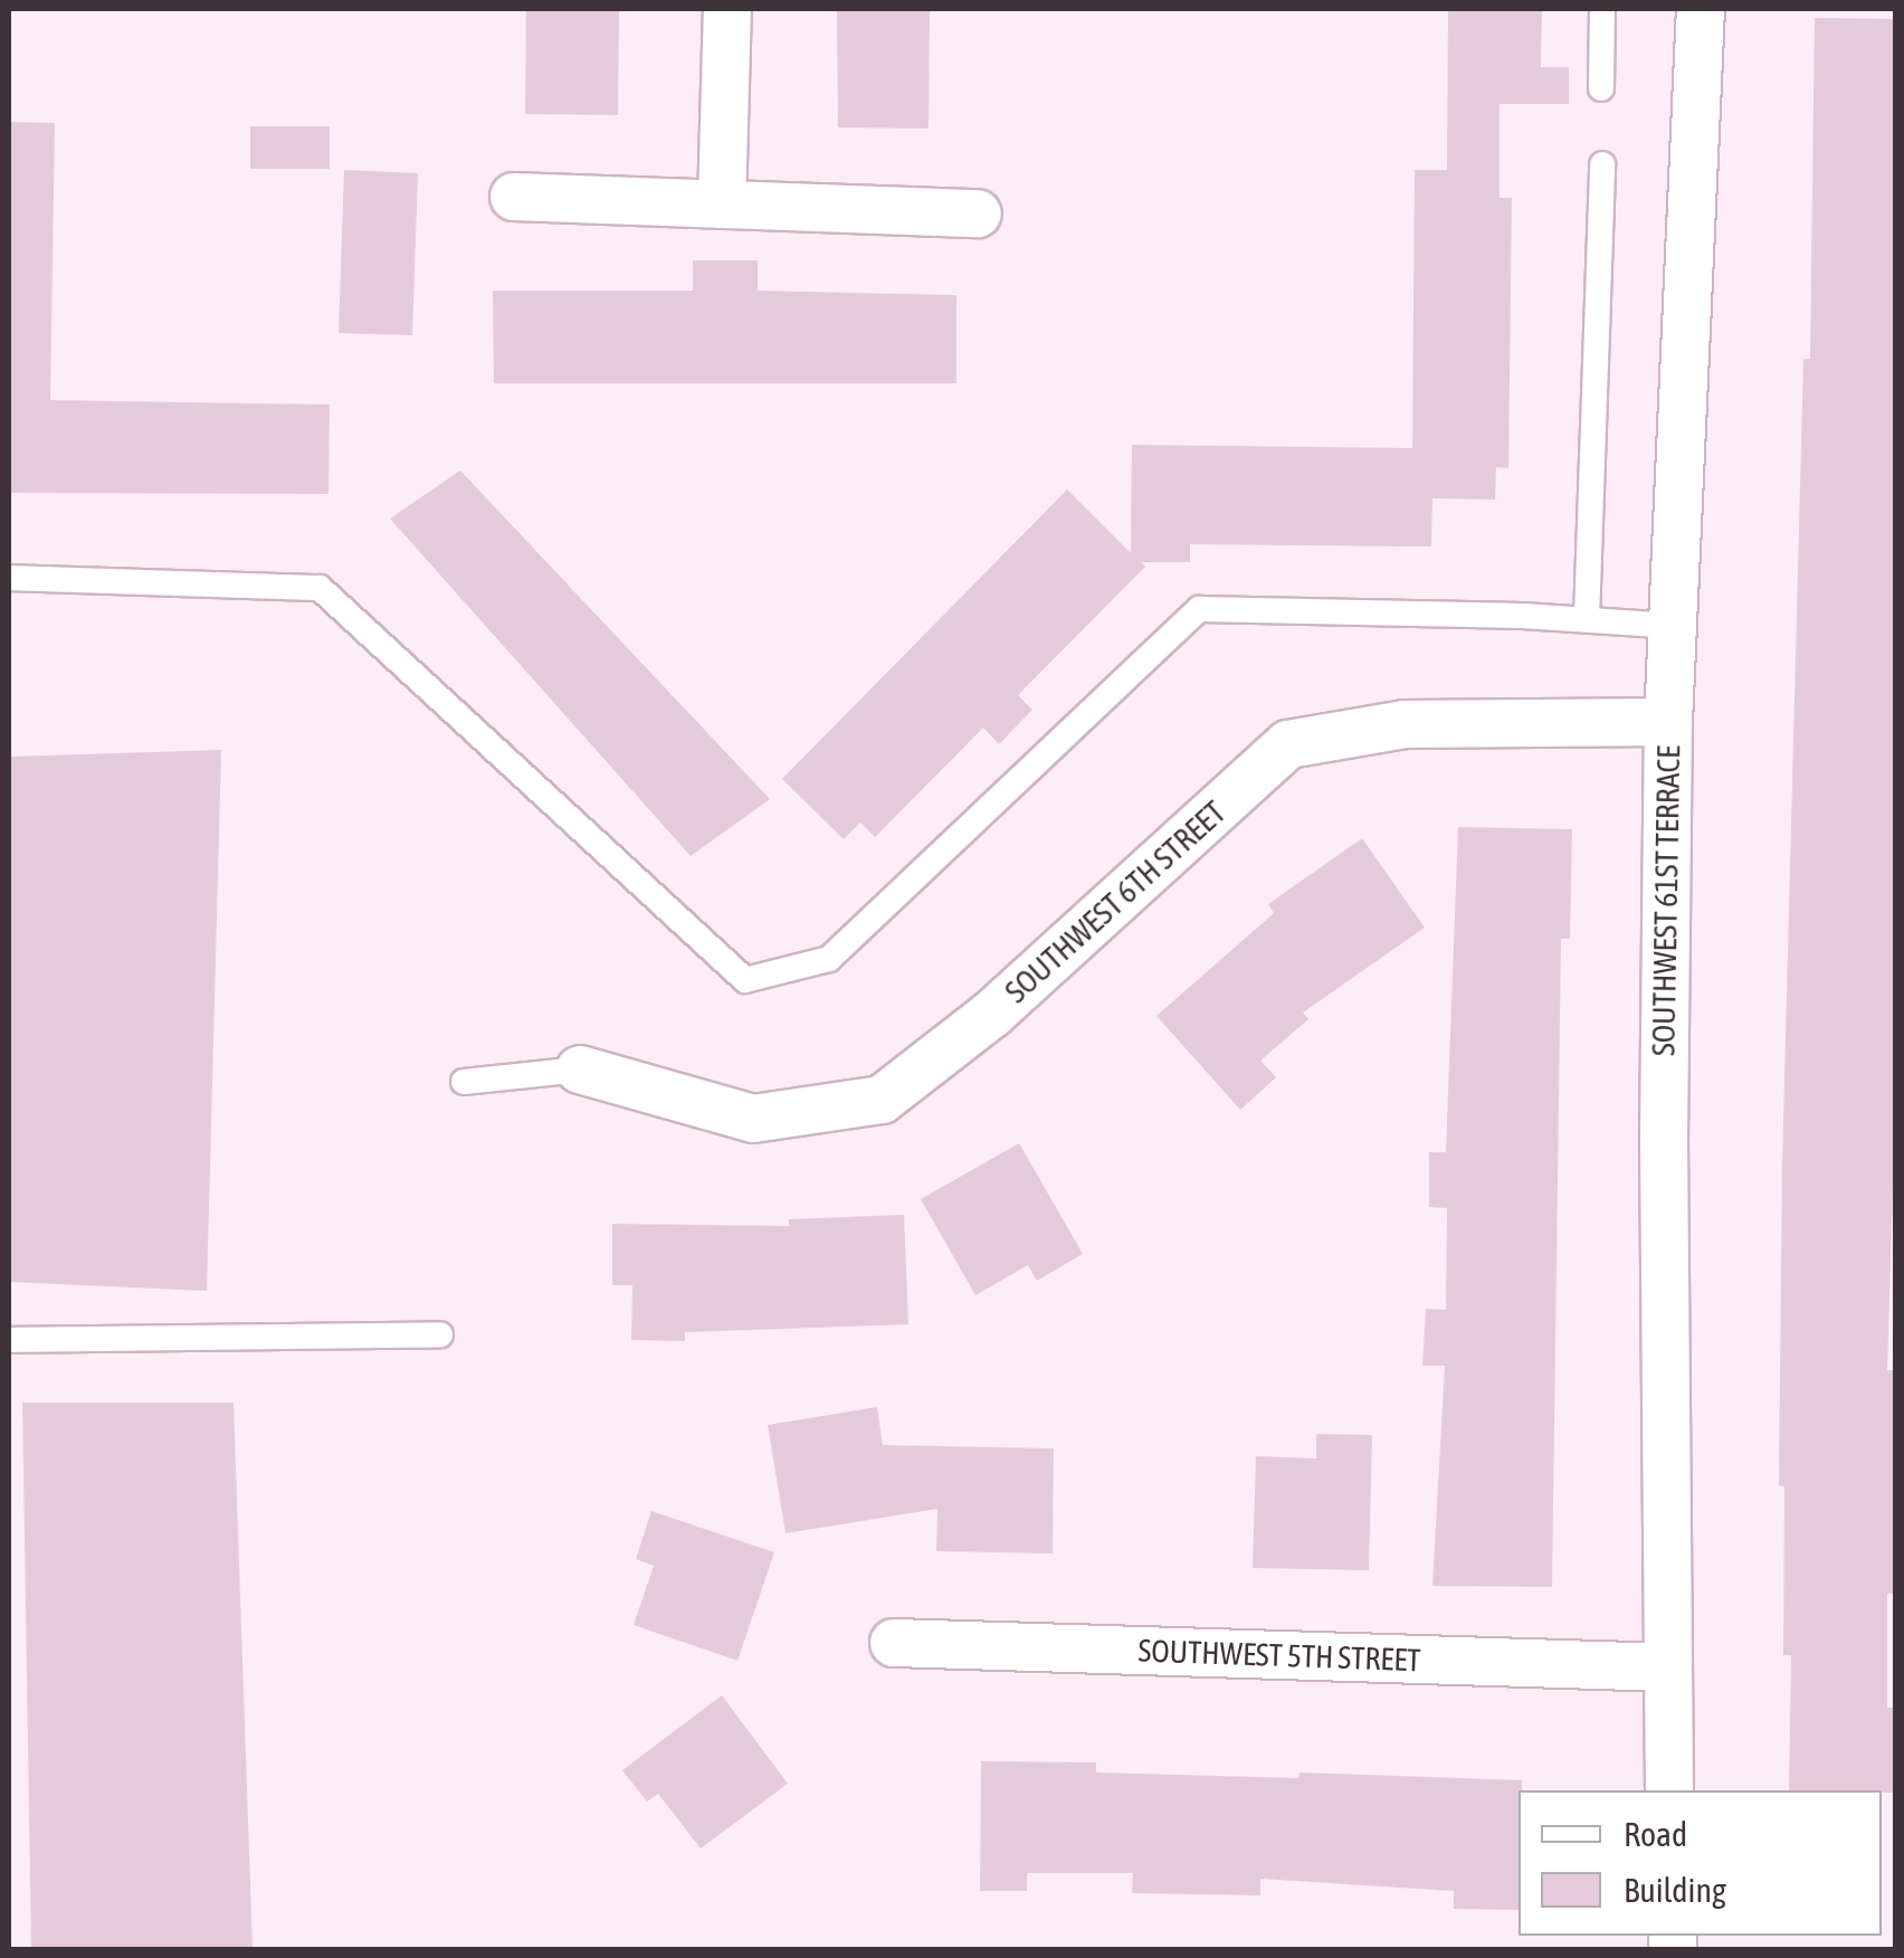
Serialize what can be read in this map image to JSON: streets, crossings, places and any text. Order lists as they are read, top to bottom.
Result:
{
  "streets": {
    "street": ["SOUTHWEST 61ST TERRACE", "SOUTHWEST 6TH STREET", "SOUTHWEST 5TH STREET"]
  },
  "crossings": [
    ["SOUTHWEST 61ST TERRACE", "SOUTHWEST 6TH STREET"],
    ["SOUTHWEST 61ST TERRACE", "SOUTHWEST 5TH STREET"]
  ],
  "legend": ["Road", "Building"]
}
